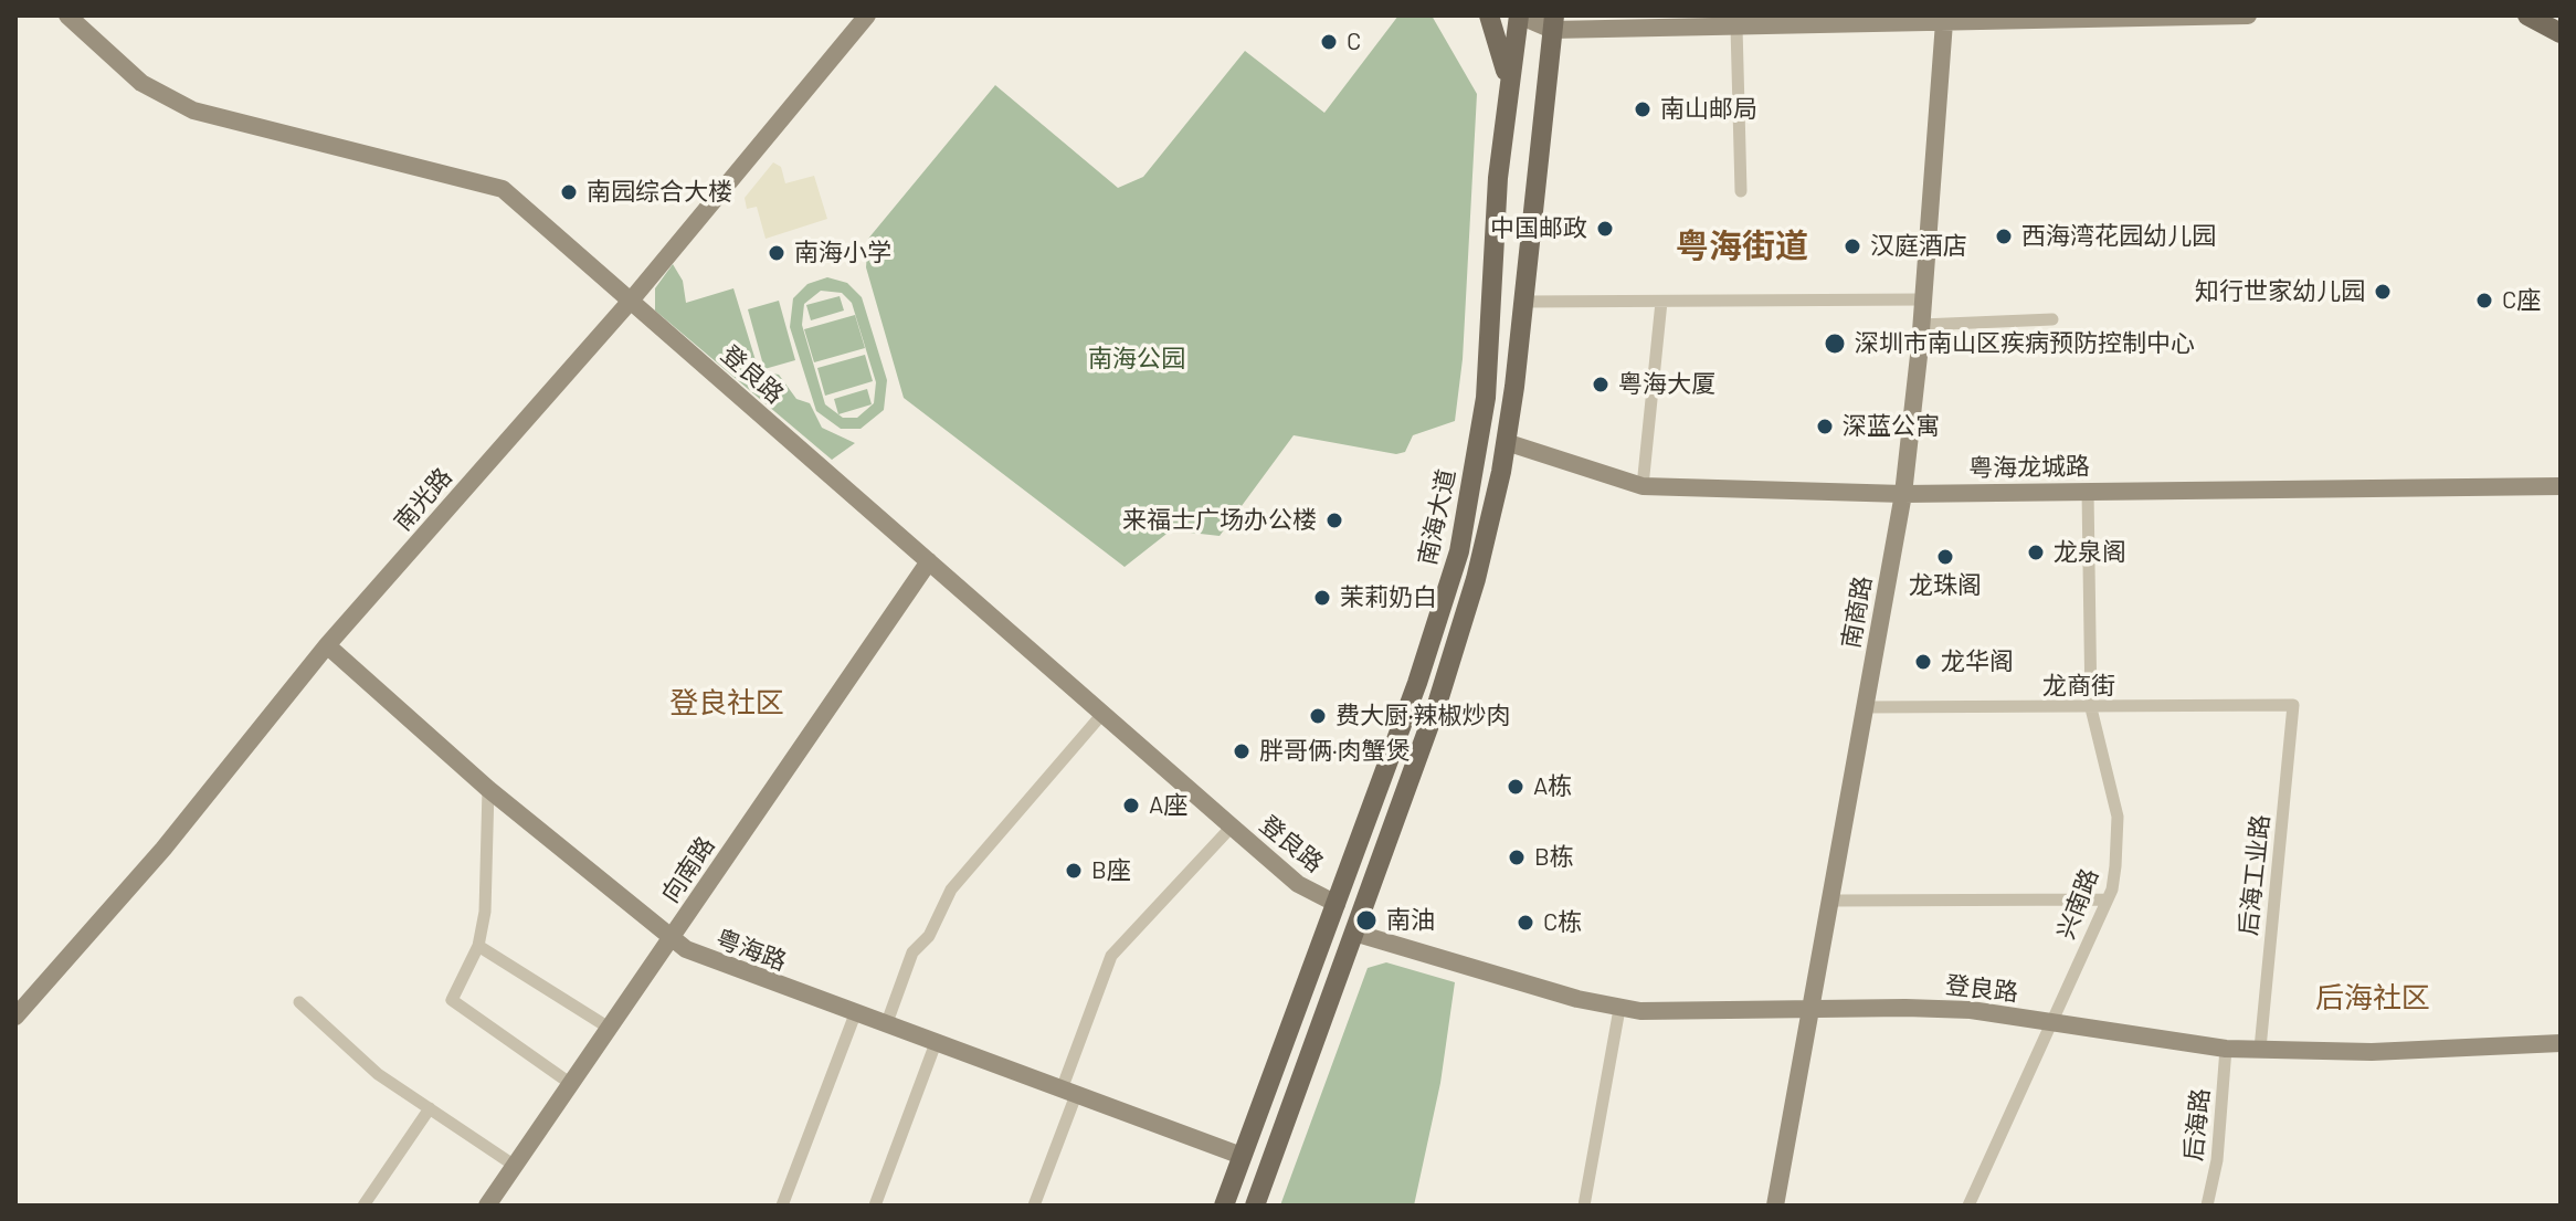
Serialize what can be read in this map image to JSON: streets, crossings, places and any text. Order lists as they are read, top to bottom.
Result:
{
  "streets": {
    "main road": ["南海大道"],
    "street": [
      "登良路",
      "粤海龙城路",
      "南光路",
      "南商路",
      "龙商街",
      "向南路",
      "后海工业路",
      "兴南路",
      "粤海路",
      "后海路"
    ]
  },
  "crossings": [
    ["登良路", "南光路"],
    ["登良路", "南海大道"],
    ["登良路", "南商路"],
    ["登良路", "向南路"],
    ["登良路", "后海工业路"],
    ["登良路", "兴南路"],
    ["登良路", "后海路"],
    ["粤海龙城路", "南商路"],
    ["粤海龙城路", "兴南路"],
    ["南光路", "粤海路"],
    ["南海大道", "粤海路"],
    ["南商路", "龙商街"],
    ["龙商街", "后海工业路"],
    ["龙商街", "兴南路"],
    ["向南路", "粤海路"]
  ],
  "districts": ["粤海街道", "登良社区", "后海社区"],
  "parks": ["南海公园"],
  "places": [
    "C",
    "南山邮局",
    "南园综合大楼",
    "中国邮政",
    "西海湾花园幼儿园",
    "汉庭酒店",
    "南海小学",
    "知行世家幼儿园",
    "C座",
    "深圳市南山区疾病预防控制中心",
    "粤海大厦",
    "深蓝公寓",
    "来福士广场办公楼",
    "龙泉阁",
    "龙珠阁",
    "茉莉奶白",
    "龙华阁",
    "费大厨·辣椒炒肉",
    "胖哥俩·肉蟹煲",
    "A栋",
    "A座",
    "B栋",
    "B座",
    "南油",
    "C栋"
  ]
}
